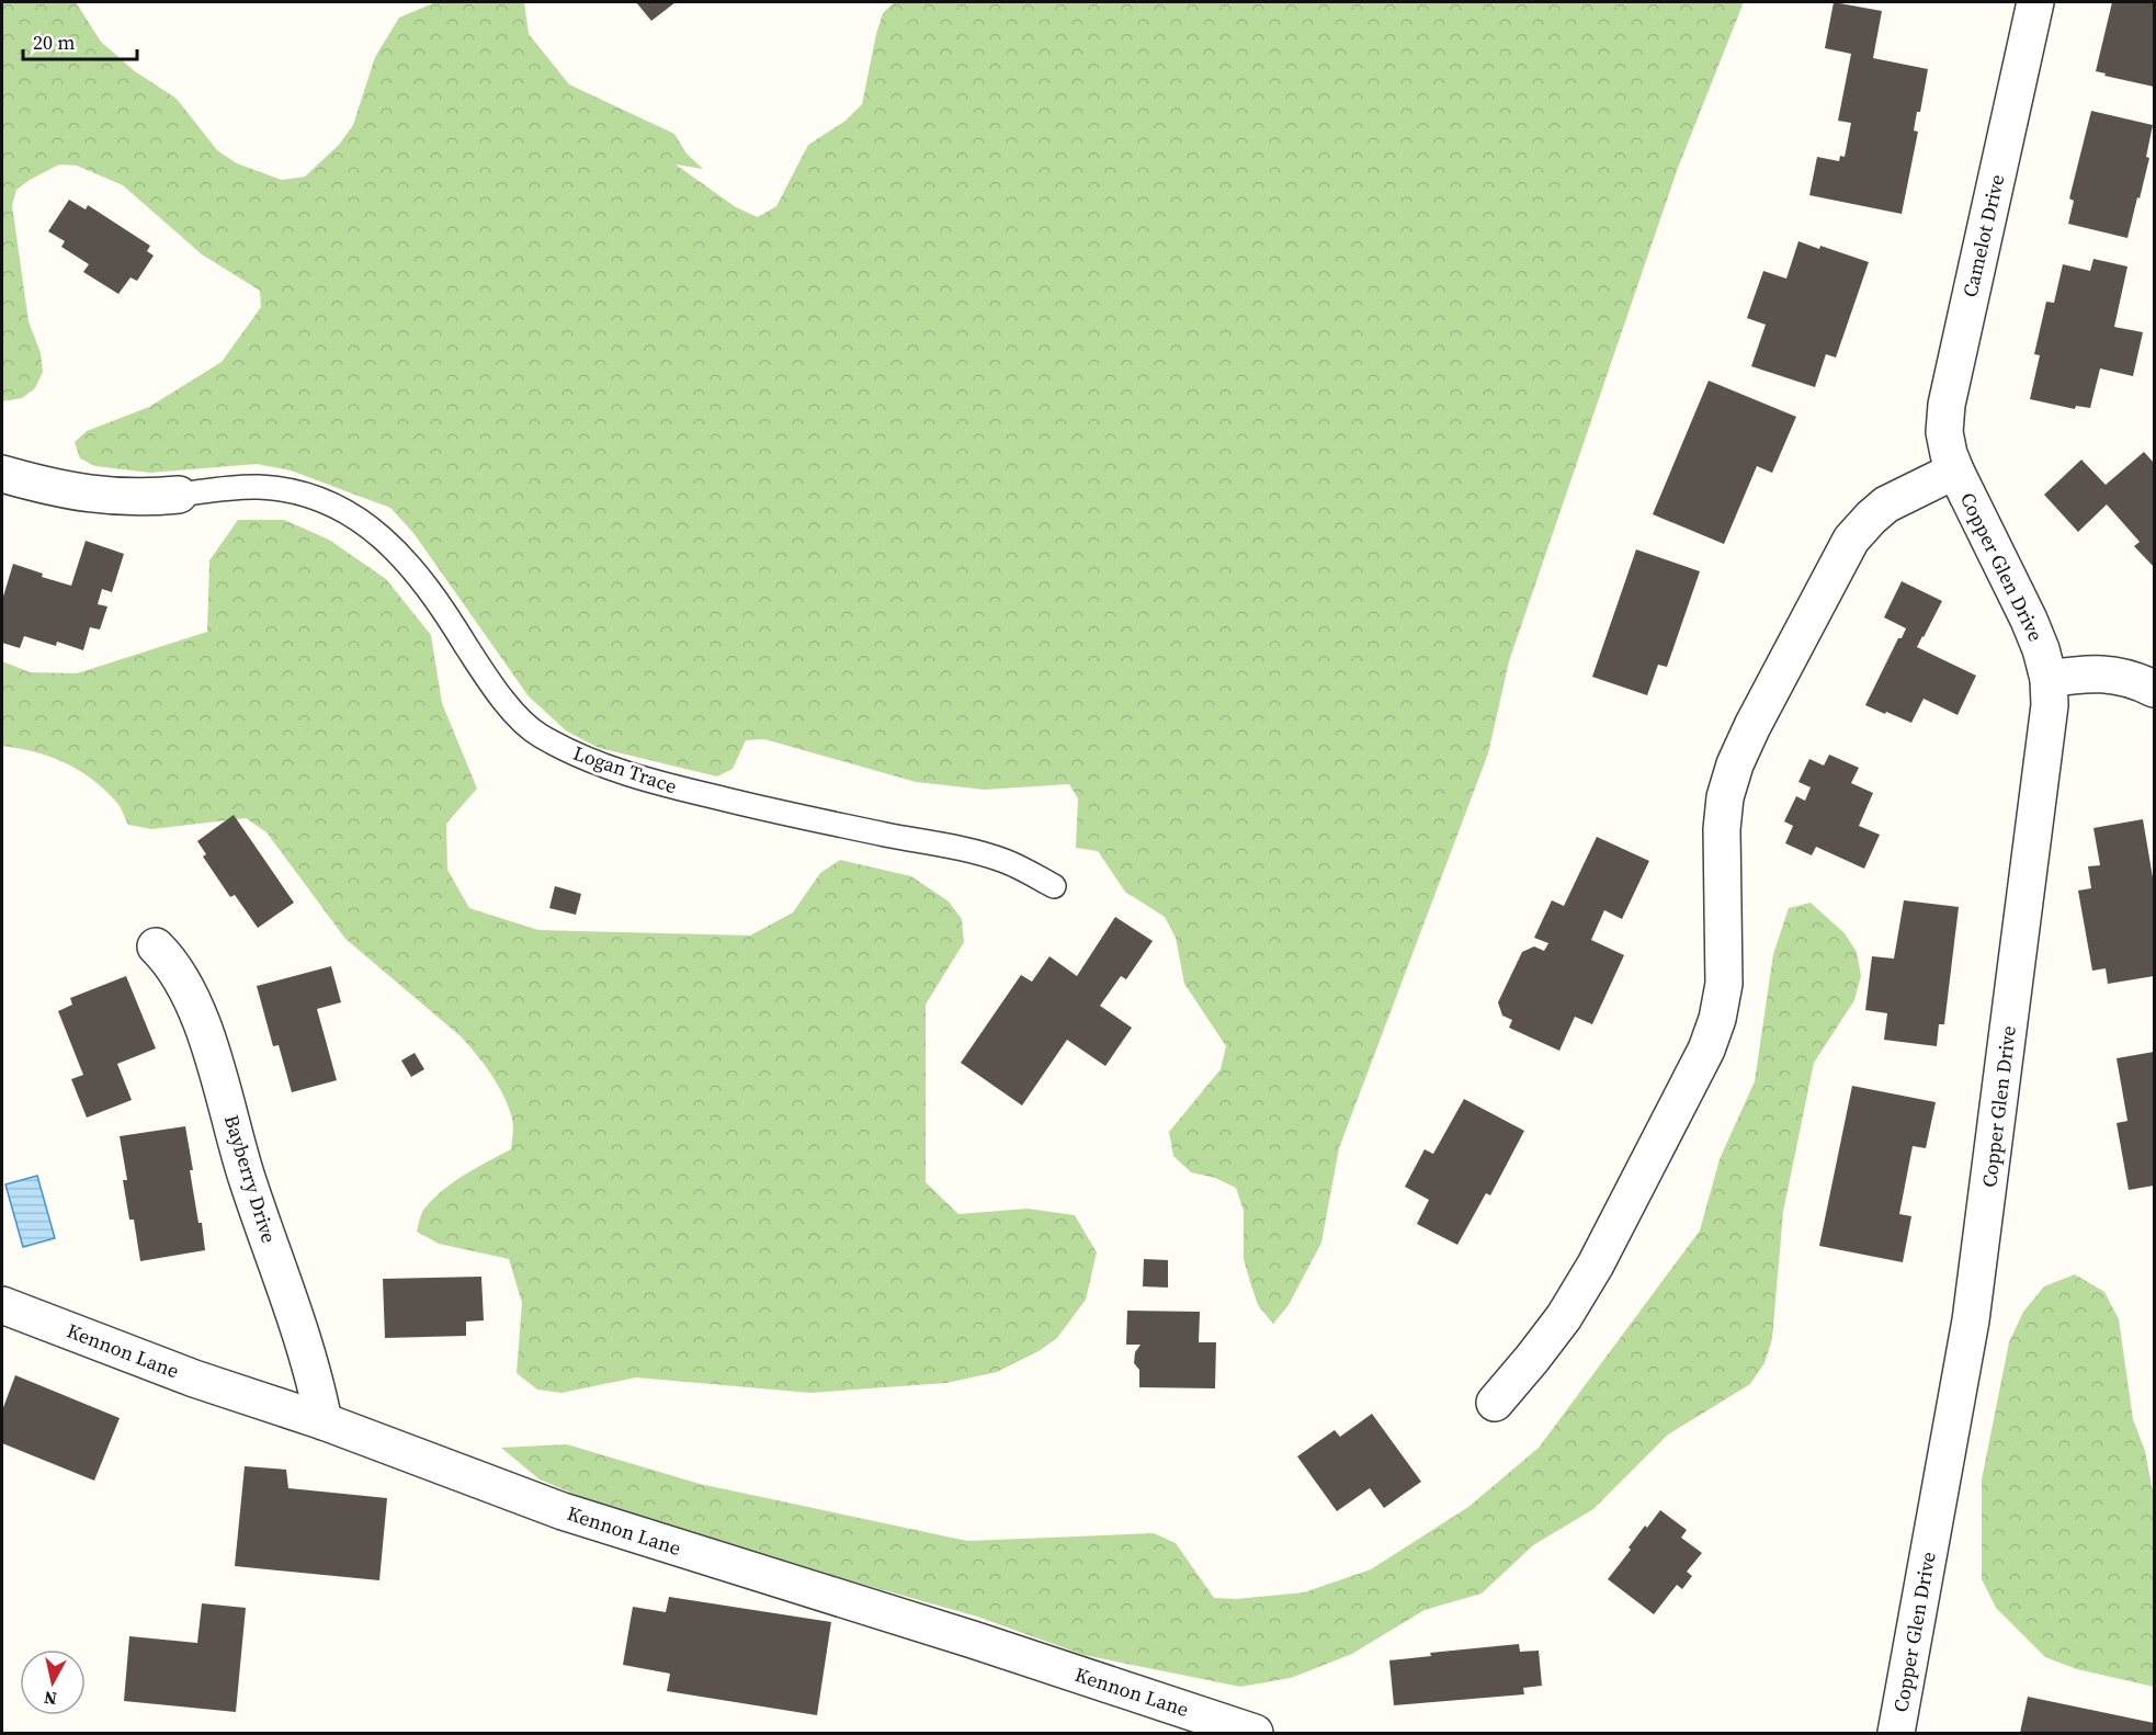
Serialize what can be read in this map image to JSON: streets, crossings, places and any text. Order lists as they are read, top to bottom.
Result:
{
  "streets": {
    "street": [
      "Camelot Drive",
      "Copper Glen Drive",
      "Bayberry Drive",
      "Kennon Lane"
    ],
    "lane": ["Logan Trace"]
  },
  "crossings": [
    ["Camelot Drive", "Copper Glen Drive"],
    ["Bayberry Drive", "Kennon Lane"]
  ],
  "scale_bar": "20 m",
  "north": "bottom"
}
